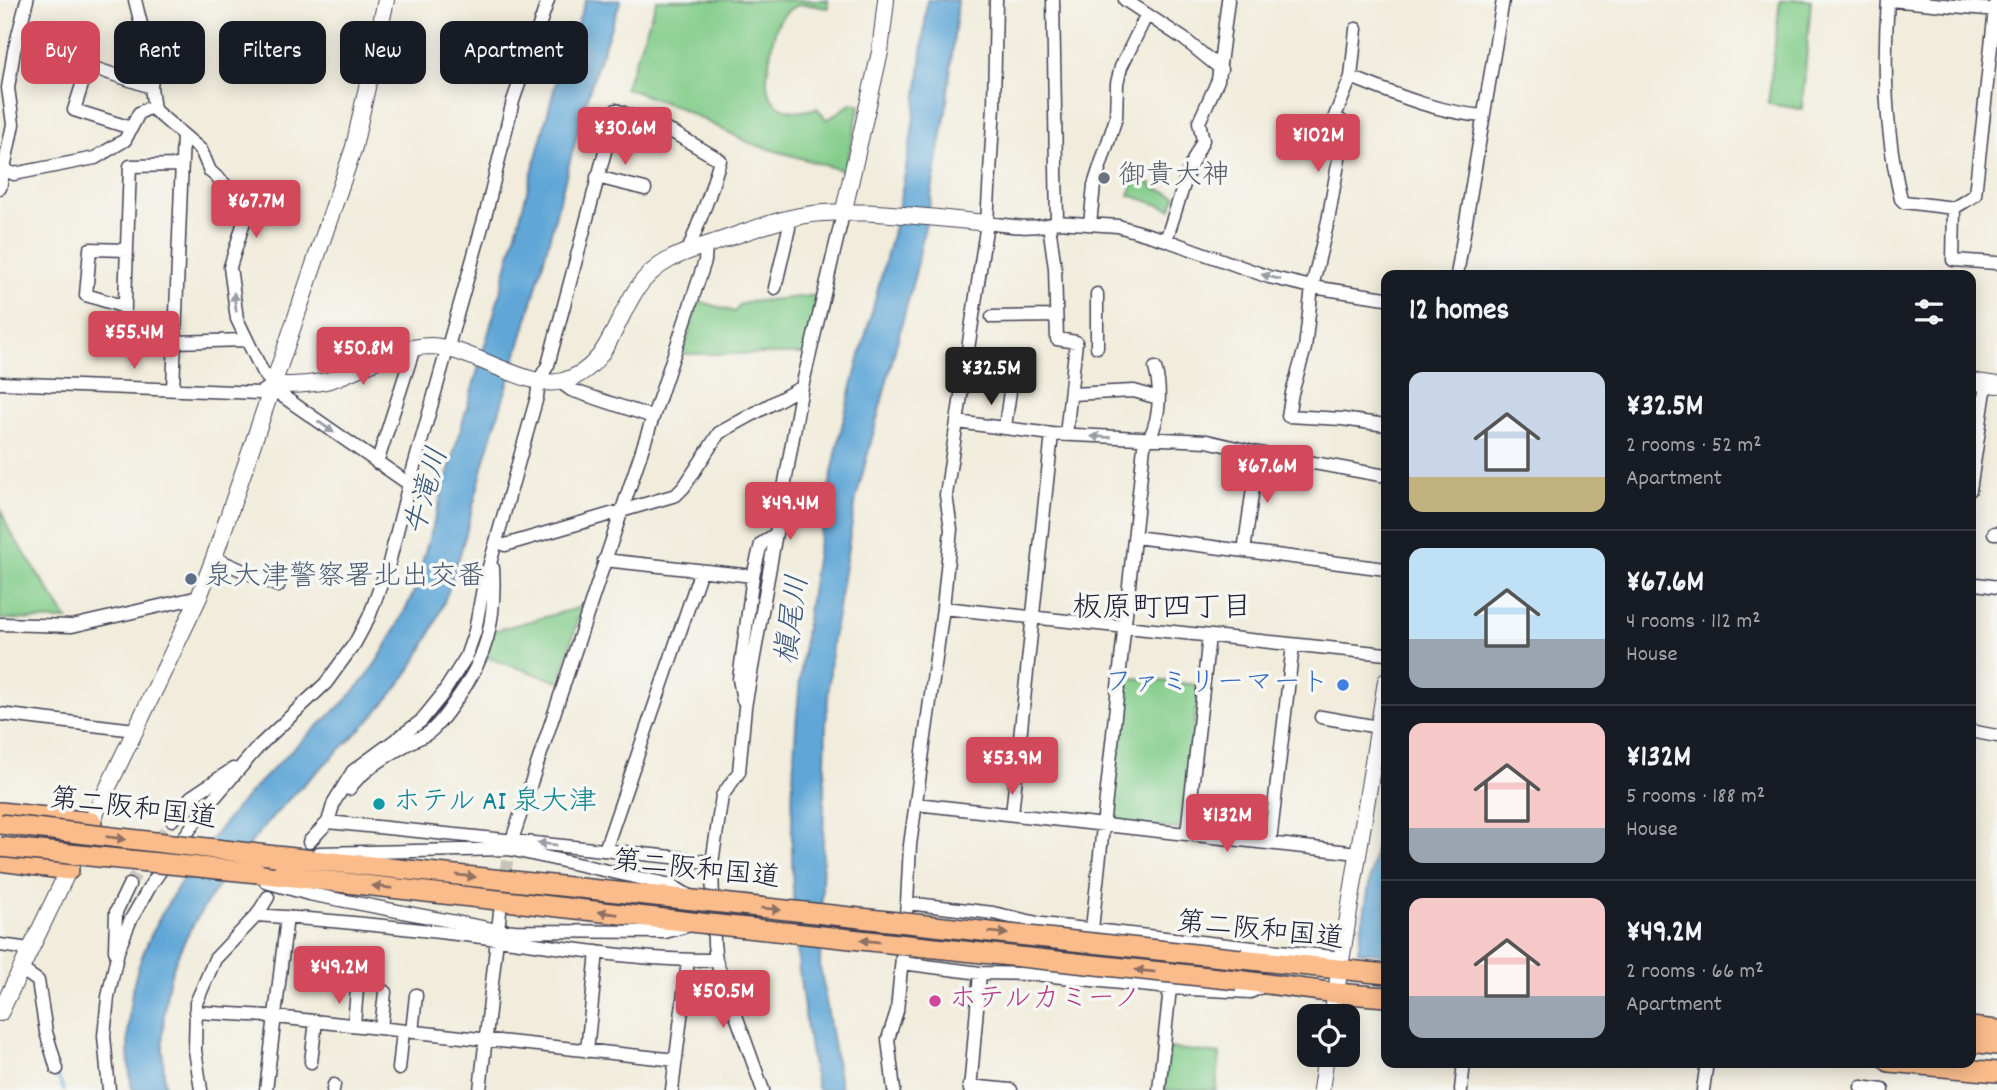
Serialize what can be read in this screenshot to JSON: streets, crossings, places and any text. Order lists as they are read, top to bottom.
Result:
{
  "streets": {
    "highway": ["第二阪和国道"]
  },
  "districts": ["板原町四丁目"],
  "water": ["牛滝川", "槇尾川"],
  "places": [
    "御貴大神",
    "泉大津警察署北出交番",
    "ファミリーマート",
    "ホテル AI 泉大津",
    "ホテルカミーノ"
  ],
  "page": {
    "chip": [
      "Buy",
      "Rent",
      "Filters",
      "New",
      "Apartment"
    ],
    "price": [
      "¥30.6M",
      "¥102M",
      "¥67.7M",
      "¥55.4M",
      "¥50.8M",
      "¥32.5M",
      "¥67.6M",
      "¥49.4M",
      "¥53.9M",
      "¥132M",
      "¥49.2M",
      "¥50.5M"
    ],
    "heading": "12 homes",
    "list": [
      {
        "name": "¥32.5M",
        "note": "2 rooms · 52 m² · Apartment"
      },
      {
        "name": "¥67.6M",
        "note": "4 rooms · 112 m² · House"
      },
      {
        "name": "¥132M",
        "note": "5 rooms · 188 m² · House"
      },
      {
        "name": "¥49.2M",
        "note": "2 rooms · 66 m² · Apartment"
      }
    ]
  }
}
